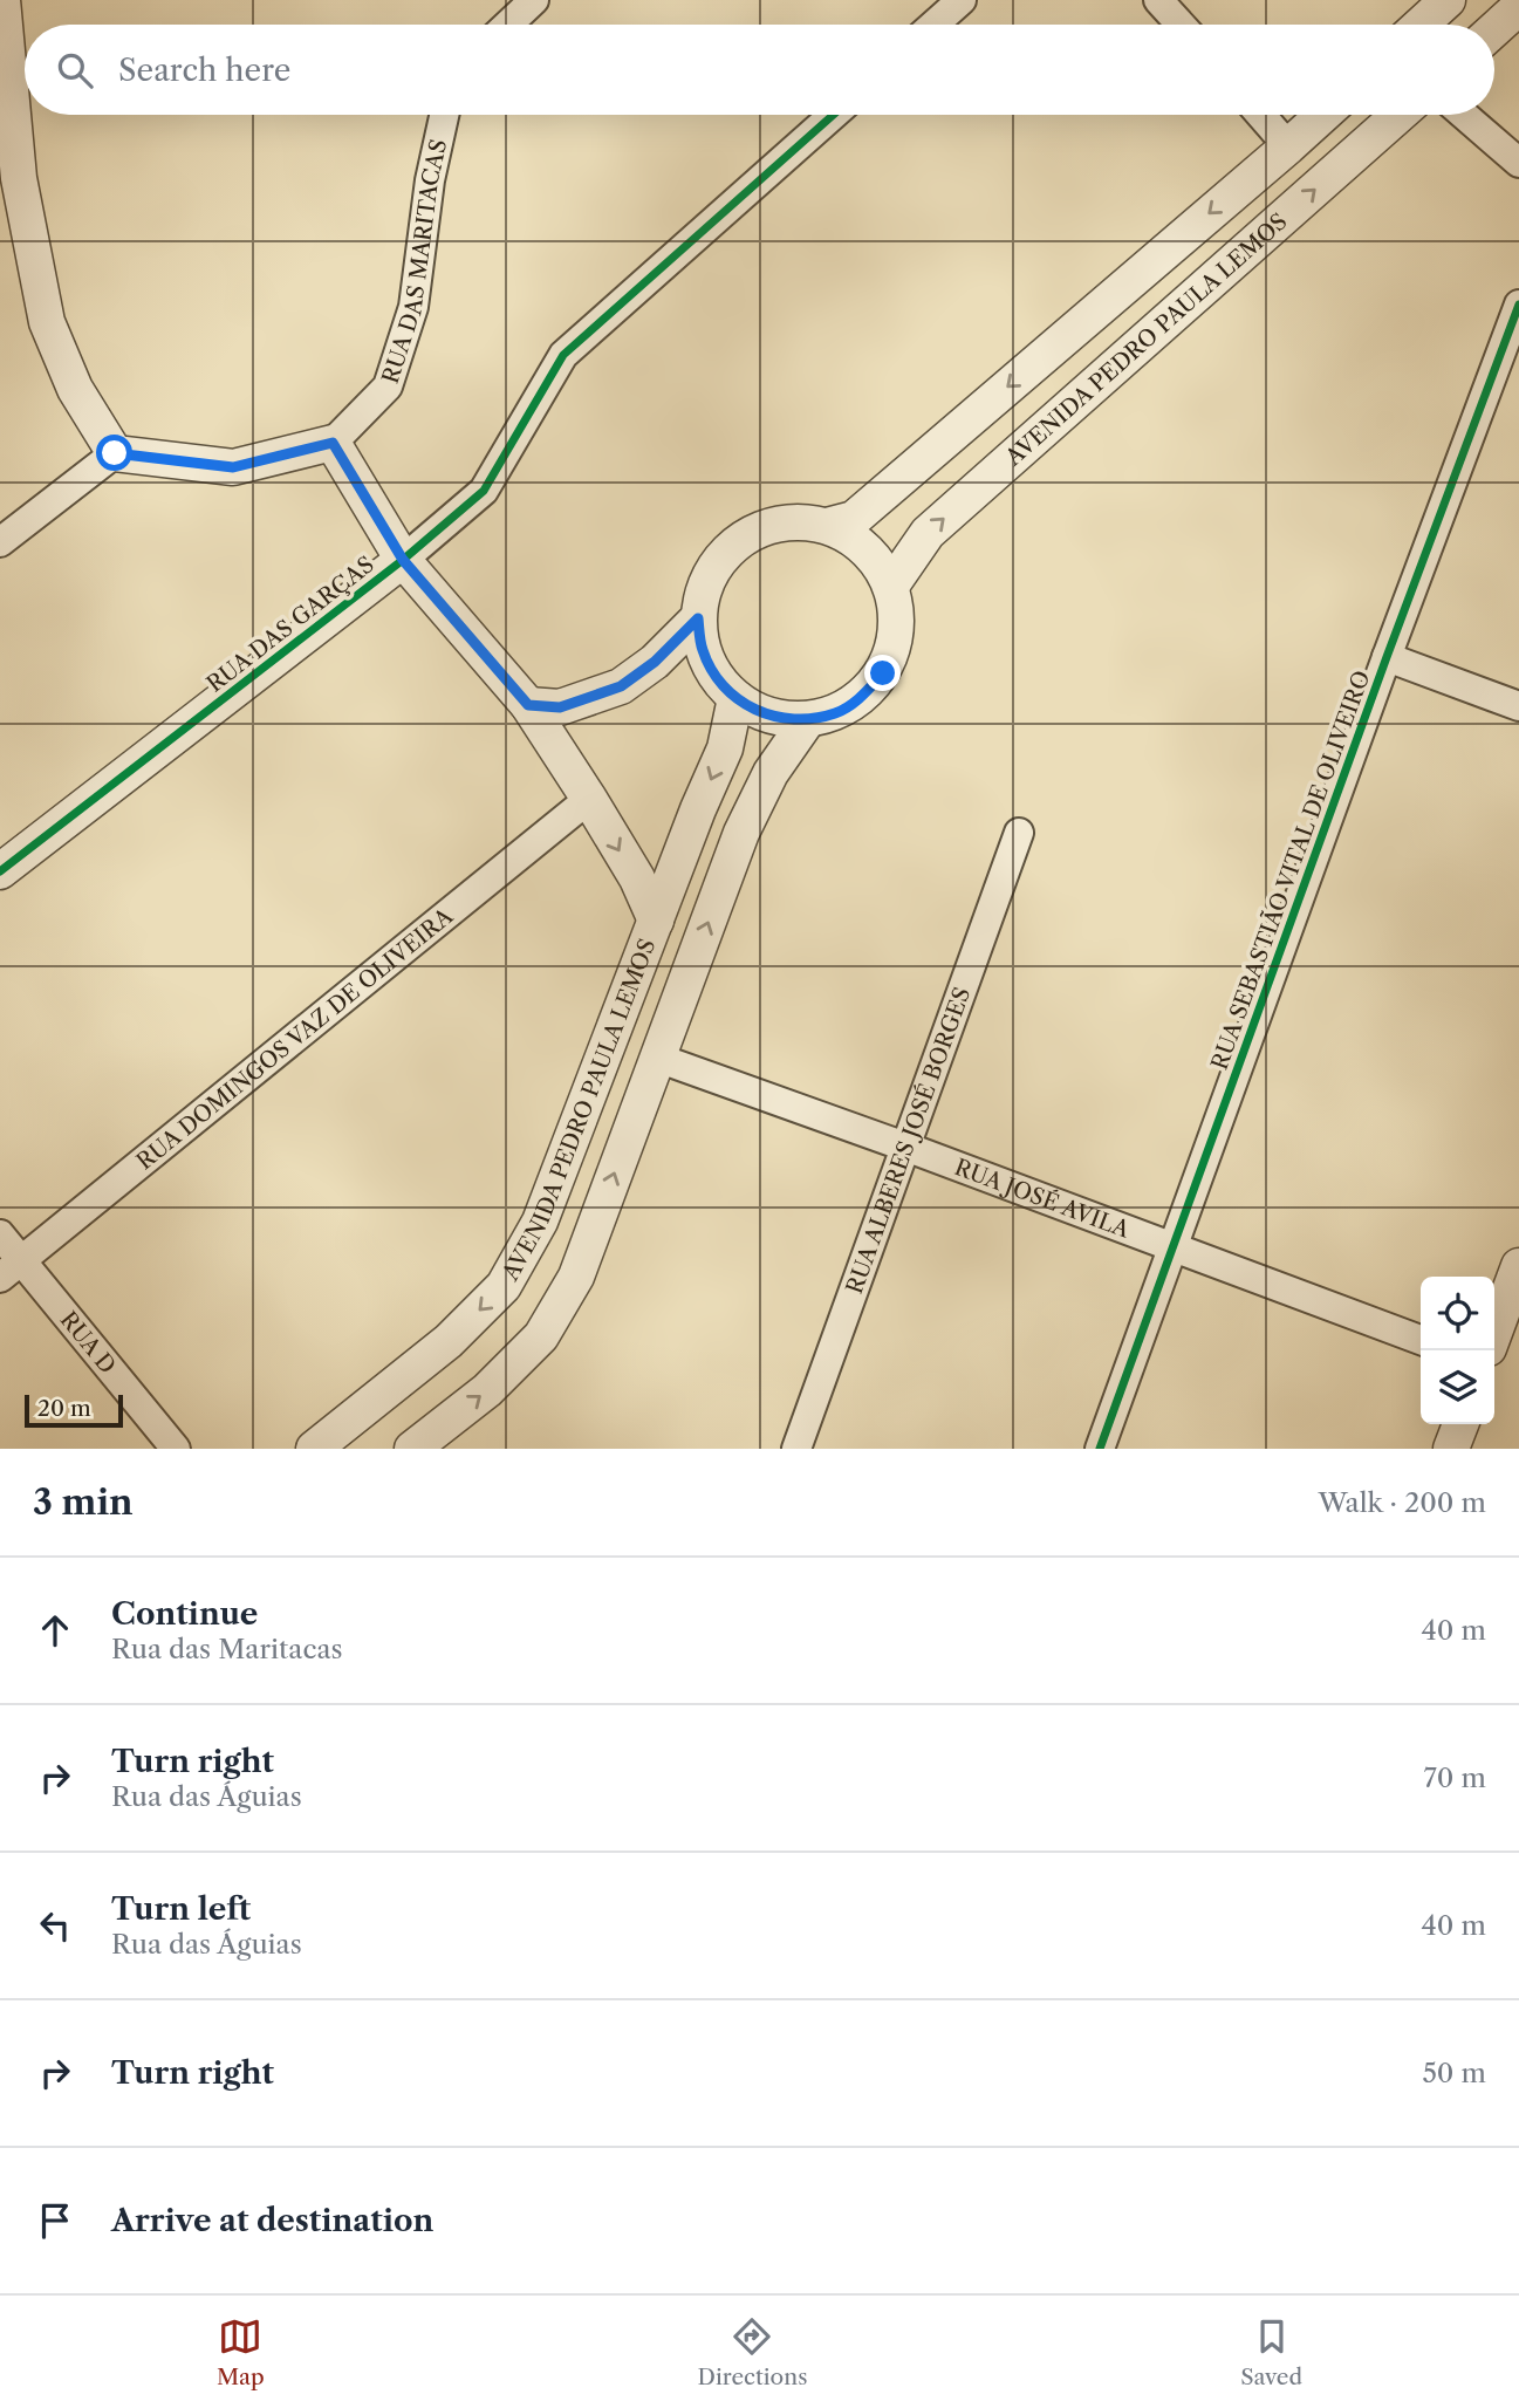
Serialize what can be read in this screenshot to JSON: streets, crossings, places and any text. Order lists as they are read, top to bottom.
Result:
{
  "streets": {
    "street": [
      "RUA DAS MARITACAS",
      "AVENIDA PEDRO PAULA LEMOS",
      "RUA DAS GARÇAS",
      "RUA SEBASTIÃO VITAL DE OLIVEIRO",
      "RUA DOMINGOS VAZ DE OLIVEIRA",
      "RUA ALBERES JOSÉ BORGES",
      "RUA JOSÉ AVILA",
      "RUA D"
    ]
  },
  "crossings": [
    ["RUA SEBASTIÃO VITAL DE OLIVEIRO", "RUA JOSÉ AVILA"],
    ["RUA DOMINGOS VAZ DE OLIVEIRA", "RUA D"],
    ["RUA ALBERES JOSÉ BORGES", "RUA JOSÉ AVILA"]
  ],
  "scale_bar": "20 m",
  "page": {
    "search": "Search here",
    "scale": "20 m",
    "heading": ["3 min", "Walk · 200 m"],
    "list": [
      ["Continue", "Rua das Maritacas", "40 m"],
      ["Turn right", "Rua das Águias", "70 m"],
      ["Turn left", "Rua das Águias", "40 m"],
      ["Turn right", "50 m"],
      "Arrive at destination"
    ],
    "nav": ["Map", "Directions", "Saved"]
  }
}
